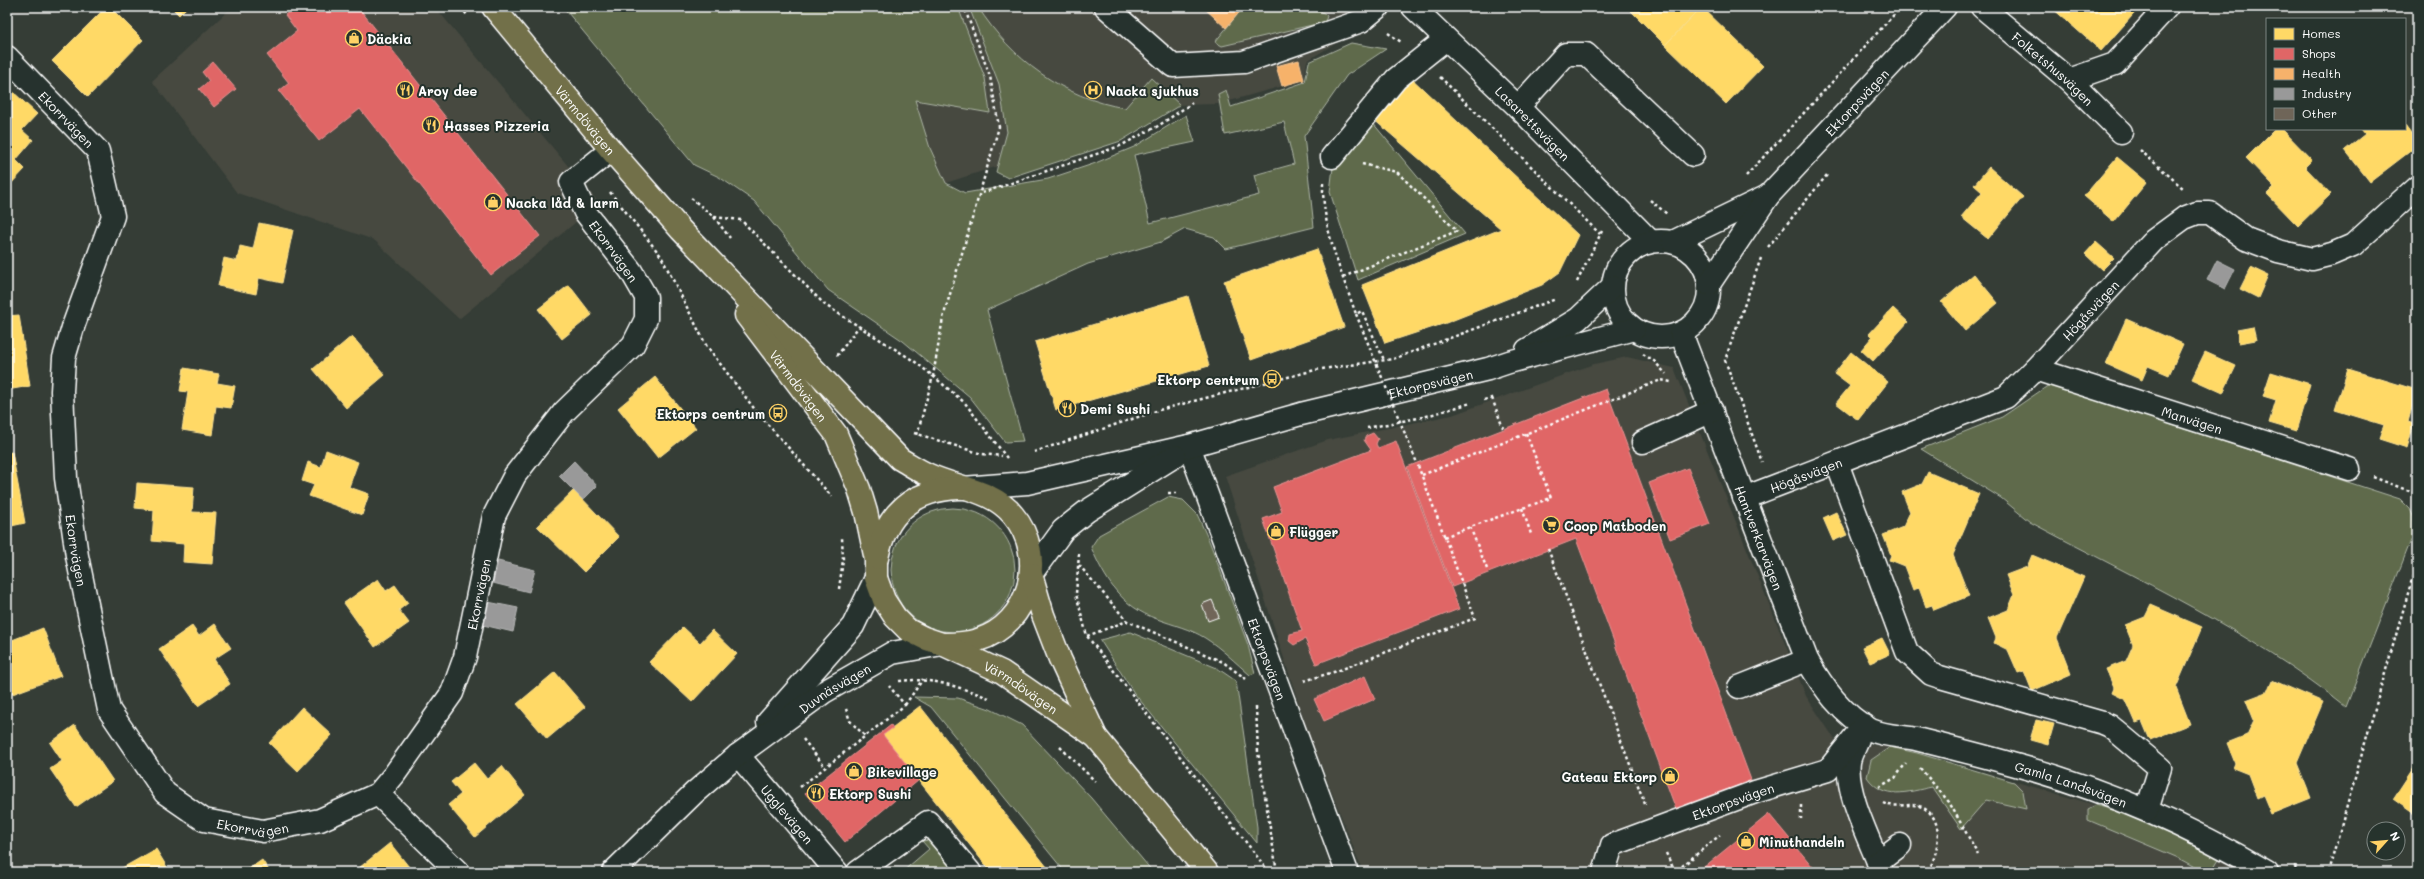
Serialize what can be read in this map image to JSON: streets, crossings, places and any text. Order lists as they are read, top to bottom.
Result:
{
  "streets": {
    "main road": ["Värmdövägen"],
    "street": [
      "Folketshusvägen",
      "Ektorpsvägen",
      "Ekorrvägen",
      "Lasarettsvägen",
      "Högåsvägen",
      "Manvägen",
      "Hantverkarvägen",
      "Duvnäsvägen",
      "Gamla Landsvägen",
      "Ugglevägen"
    ]
  },
  "crossings": [
    ["Ektorpsvägen", "Värmdövägen"],
    ["Ektorpsvägen", "Lasarettsvägen"],
    ["Ektorpsvägen", "Hantverkarvägen"],
    ["Ektorpsvägen", "Gamla Landsvägen"],
    ["Ekorrvägen", "Värmdövägen"],
    ["Värmdövägen", "Duvnäsvägen"],
    ["Lasarettsvägen", "Hantverkarvägen"],
    ["Högåsvägen", "Manvägen"],
    ["Högåsvägen", "Hantverkarvägen"],
    ["Hantverkarvägen", "Gamla Landsvägen"],
    ["Duvnäsvägen", "Ugglevägen"]
  ],
  "places": {
    "shop": [
      "Däckia",
      "Nacka låd & larm",
      "Flügger",
      "Bikevillage",
      "Gateau Ektorp",
      "Minuthandeln"
    ],
    "restaurant": [
      "Aroy dee",
      "Hasses Pizzeria",
      "Demi Sushi",
      "Ektorp Sushi"
    ],
    "hospital": ["Nacka sjukhus"],
    "bus stop": ["Ektorp centrum", "Ektorps centrum"],
    "supermarket": ["Coop Matboden"]
  },
  "legend": [
    "Homes",
    "Shops",
    "Health",
    "Industry",
    "Other"
  ],
  "north": "top right"
}
